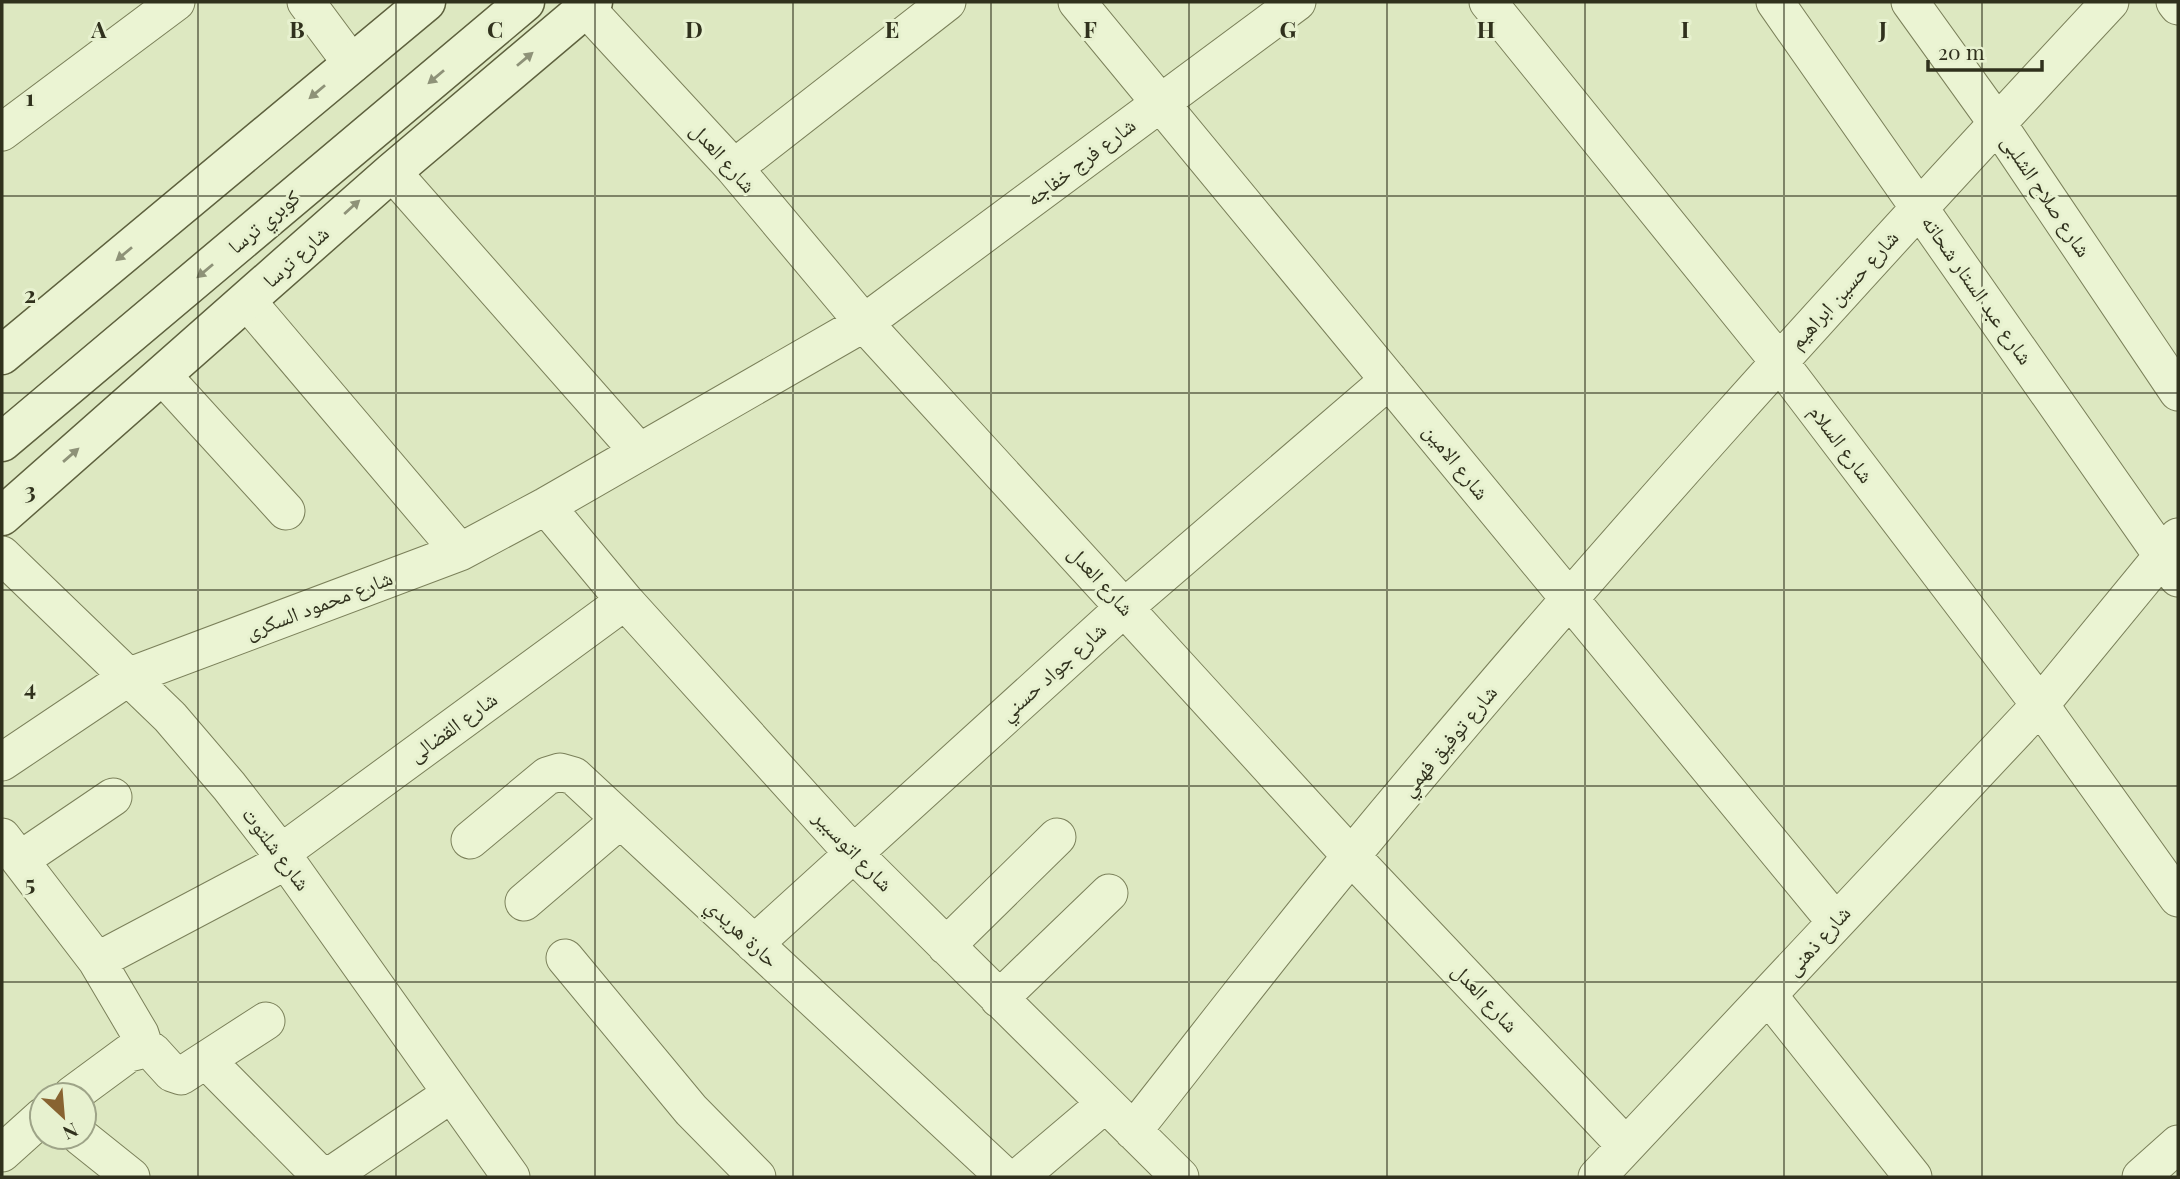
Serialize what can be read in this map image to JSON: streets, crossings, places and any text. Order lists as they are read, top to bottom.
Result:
{
  "streets": {
    "main road": ["كوبري ترسا", "شارع ترسا"],
    "street": [
      "شارع العدل",
      "شارع فرج خفاجه",
      "شارع صلاح الشلبى",
      "شارع حسين ابراهيم",
      "شارع عبد الستار شحاته",
      "شارع السلام",
      "شارع الامين",
      "شارع محمود السكرى",
      "شارع جواد حسني",
      "شارع القضالى",
      "شارع توفيق فهمي",
      "شارع شلتوت",
      "شارع اتوسبير",
      "حارة هريدي",
      "شارع ذهنى"
    ]
  },
  "crossings": [
    ["شارع العدل", "شارع فرج خفاجه"],
    ["شارع العدل", "شارع ترسا"],
    ["شارع العدل", "شارع جواد حسني"],
    ["شارع العدل", "شارع توفيق فهمي"],
    ["شارع العدل", "شارع ذهنى"],
    ["شارع فرج خفاجه", "شارع الامين"],
    ["شارع فرج خفاجه", "شارع محمود السكرى"],
    ["شارع صلاح الشلبى", "شارع حسين ابراهيم"],
    ["شارع حسين ابراهيم", "شارع عبد الستار شحاته"],
    ["شارع حسين ابراهيم", "شارع السلام"],
    ["شارع حسين ابراهيم", "شارع توفيق فهمي"],
    ["شارع عبد الستار شحاته", "شارع ذهنى"],
    ["شارع السلام", "شارع توفيق فهمي"],
    ["شارع السلام", "شارع ذهنى"],
    ["شارع الامين", "شارع جواد حسني"],
    ["شارع الامين", "شارع توفيق فهمي"],
    ["شارع الامين", "شارع ذهنى"],
    ["شارع محمود السكرى", "شارع شلتوت"],
    ["شارع محمود السكرى", "شارع اتوسبير"],
    ["شارع جواد حسني", "شارع اتوسبير"],
    ["شارع جواد حسني", "حارة هريدي"],
    ["شارع القضالى", "شارع شلتوت"],
    ["شارع القضالى", "شارع اتوسبير"],
    ["شارع توفيق فهمي", "شارع اتوسبير"]
  ],
  "scale_bar": "20 m",
  "north": "bottom right",
  "grid": {
    "columns": [
      "A",
      "B",
      "C",
      "D",
      "E",
      "F",
      "G",
      "H",
      "I",
      "J"
    ],
    "rows": [
      "1",
      "2",
      "3",
      "4",
      "5"
    ]
  }
}
